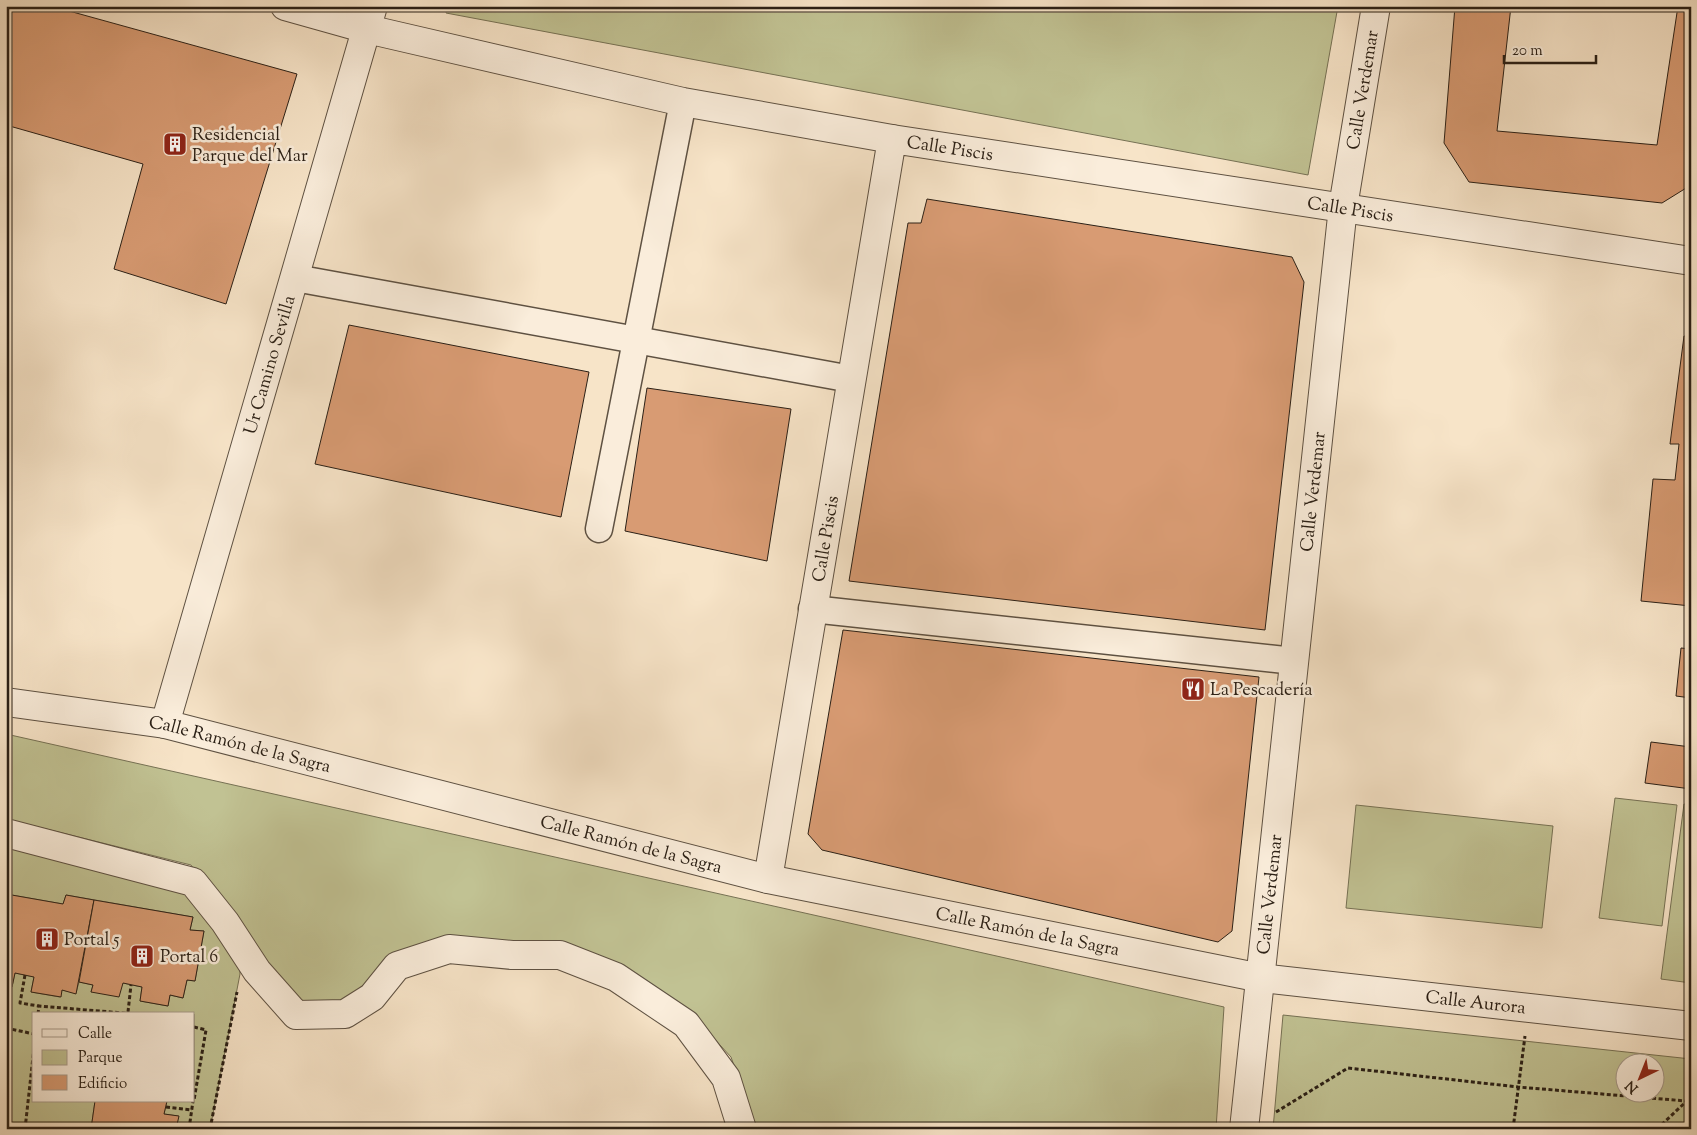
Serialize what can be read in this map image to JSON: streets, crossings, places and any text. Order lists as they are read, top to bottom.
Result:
{
  "streets": {
    "street": [
      "Calle Verdemar",
      "Calle Piscis",
      "Ur Camino Sevilla",
      "Calle Ramón de la Sagra",
      "Calle Aurora"
    ]
  },
  "crossings": [
    ["Calle Verdemar", "Calle Piscis"],
    ["Calle Verdemar", "Calle Ramón de la Sagra"],
    ["Calle Verdemar", "Calle Aurora"],
    ["Calle Piscis", "Calle Ramón de la Sagra"],
    ["Ur Camino Sevilla", "Calle Ramón de la Sagra"],
    ["Calle Ramón de la Sagra", "Calle Aurora"]
  ],
  "places": {
    "building": ["Residencial Parque del Mar", "Portal 5", "Portal 6"],
    "restaurant": ["La Pescadería"]
  },
  "legend": ["Calle", "Parque", "Edificio"],
  "scale_bar": "20 m",
  "north": "bottom left"
}
